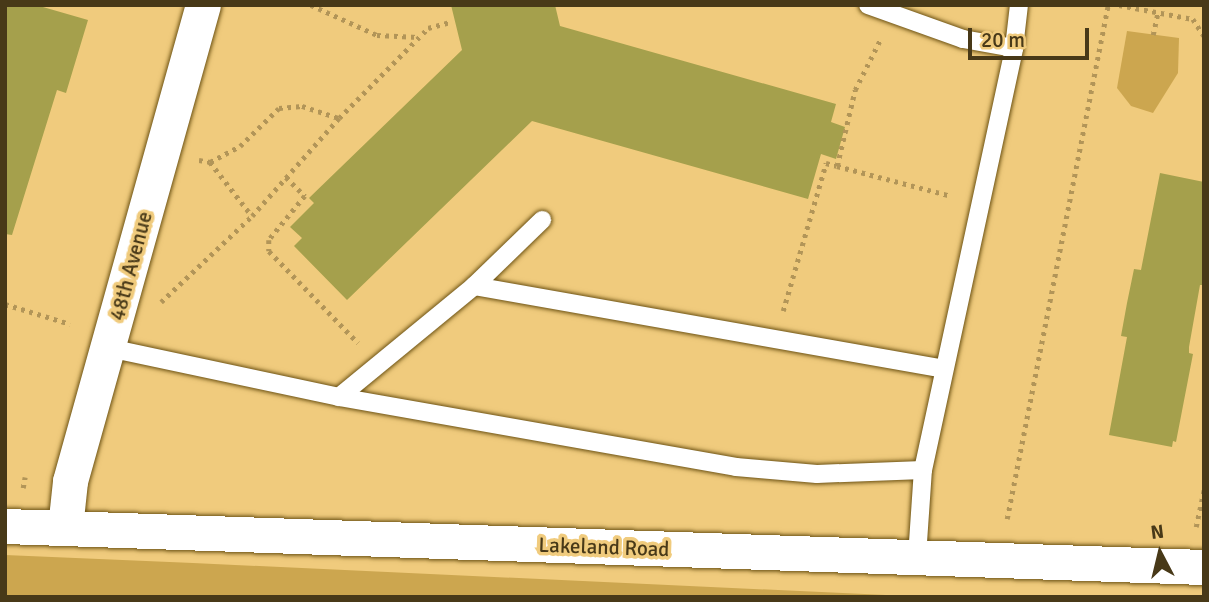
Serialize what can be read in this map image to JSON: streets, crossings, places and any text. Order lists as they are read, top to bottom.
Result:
{
  "streets": {
    "street": ["48th Avenue", "Lakeland Road"]
  },
  "crossings": [
    ["48th Avenue", "Lakeland Road"]
  ],
  "scale_bar": "20 m",
  "north": "top"
}
